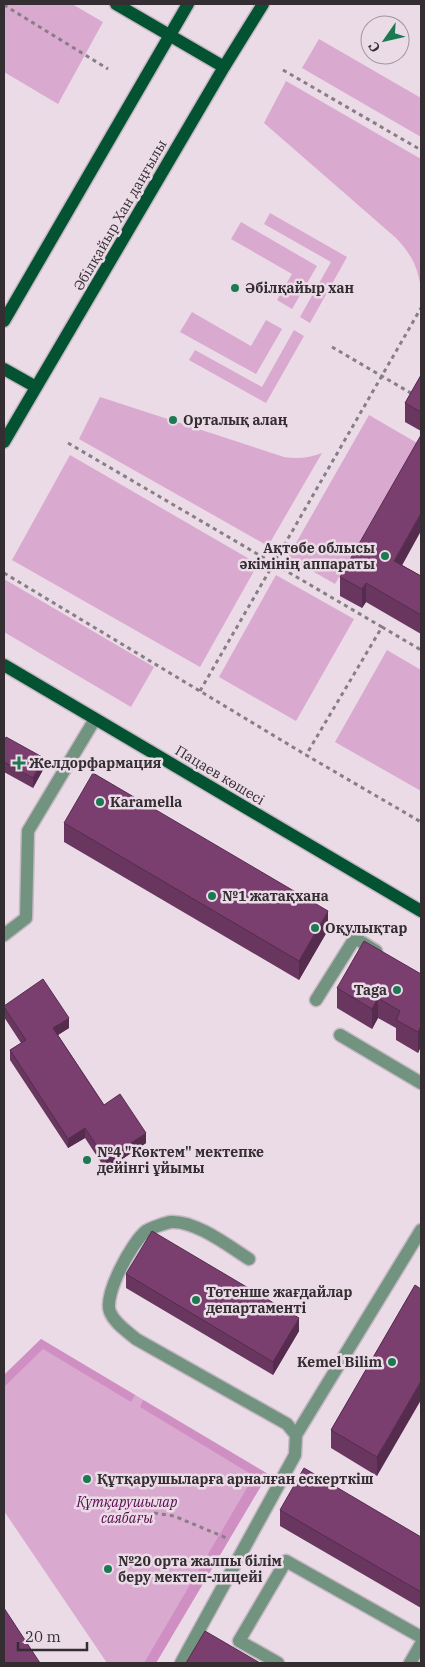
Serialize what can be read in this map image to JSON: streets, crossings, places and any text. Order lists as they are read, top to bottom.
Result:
{
  "streets": {
    "main road": ["Әбілқайыр Хан даңғылы", "Пацаев көшесі"]
  },
  "parks": ["Құтқарушылар саябағы"],
  "places": {
    "other": [
      "Әбілқайыр хан",
      "Орталық алаң",
      "Ақтөбе облысы әкімінің аппараты",
      "Karamella",
      "№1 жатақхана",
      "Оқулықтар",
      "Taga",
      "№4 \"Көктем\" мектепке дейінгі ұйымы",
      "Төтенше жағдайлар департаменті",
      "Kemel Bilim",
      "Құтқарушыларға арналған ескерткіш",
      "№20 орта жалпы білім беру мектеп-лицейі"
    ],
    "health": ["Желдорфармация"]
  },
  "scale_bar": "20 m",
  "north": "bottom left"
}
